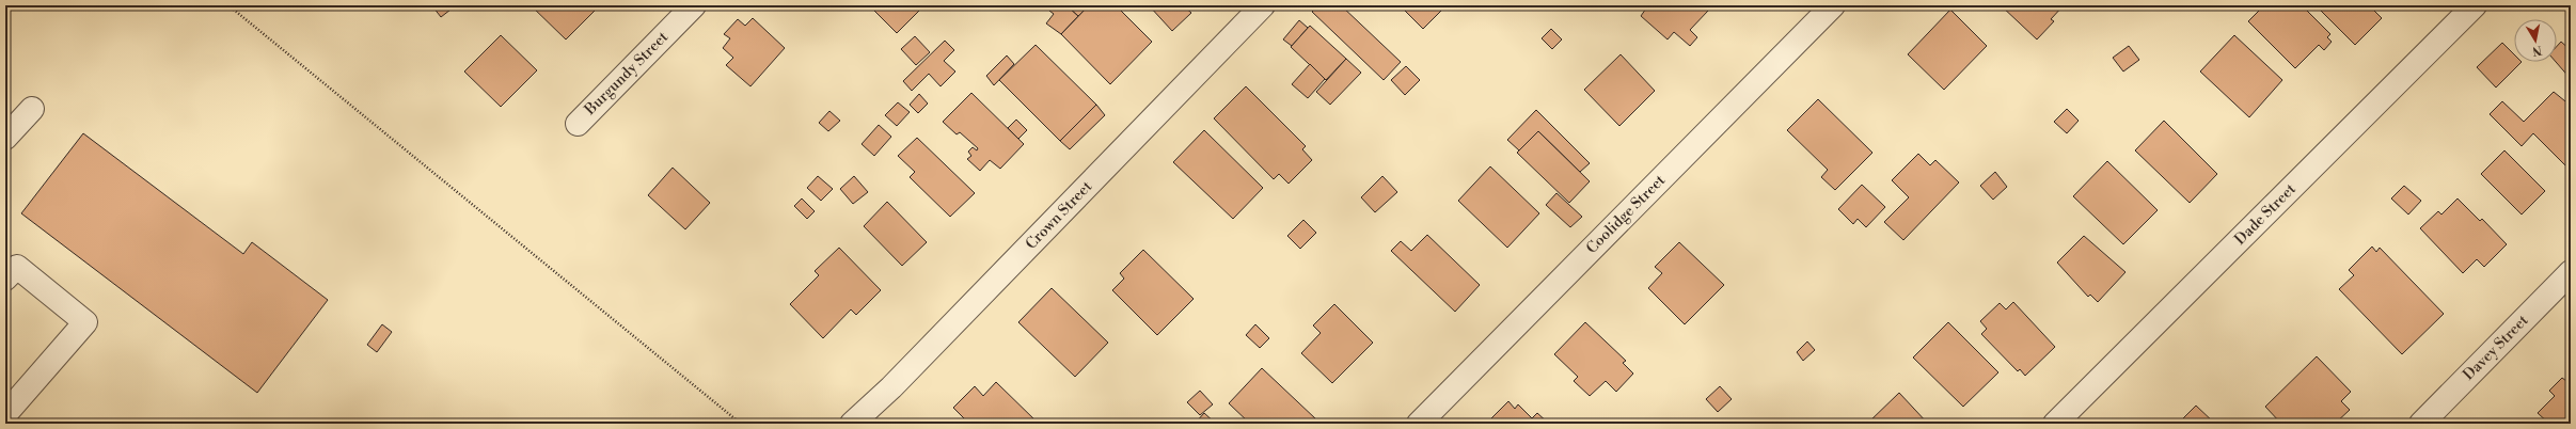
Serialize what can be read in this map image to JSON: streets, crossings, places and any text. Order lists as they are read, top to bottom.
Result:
{
  "streets": {
    "street": [
      "Burgundy Street",
      "Coolidge Street",
      "Dade Street",
      "Crown Street",
      "Davey Street"
    ]
  },
  "north": "bottom"
}
